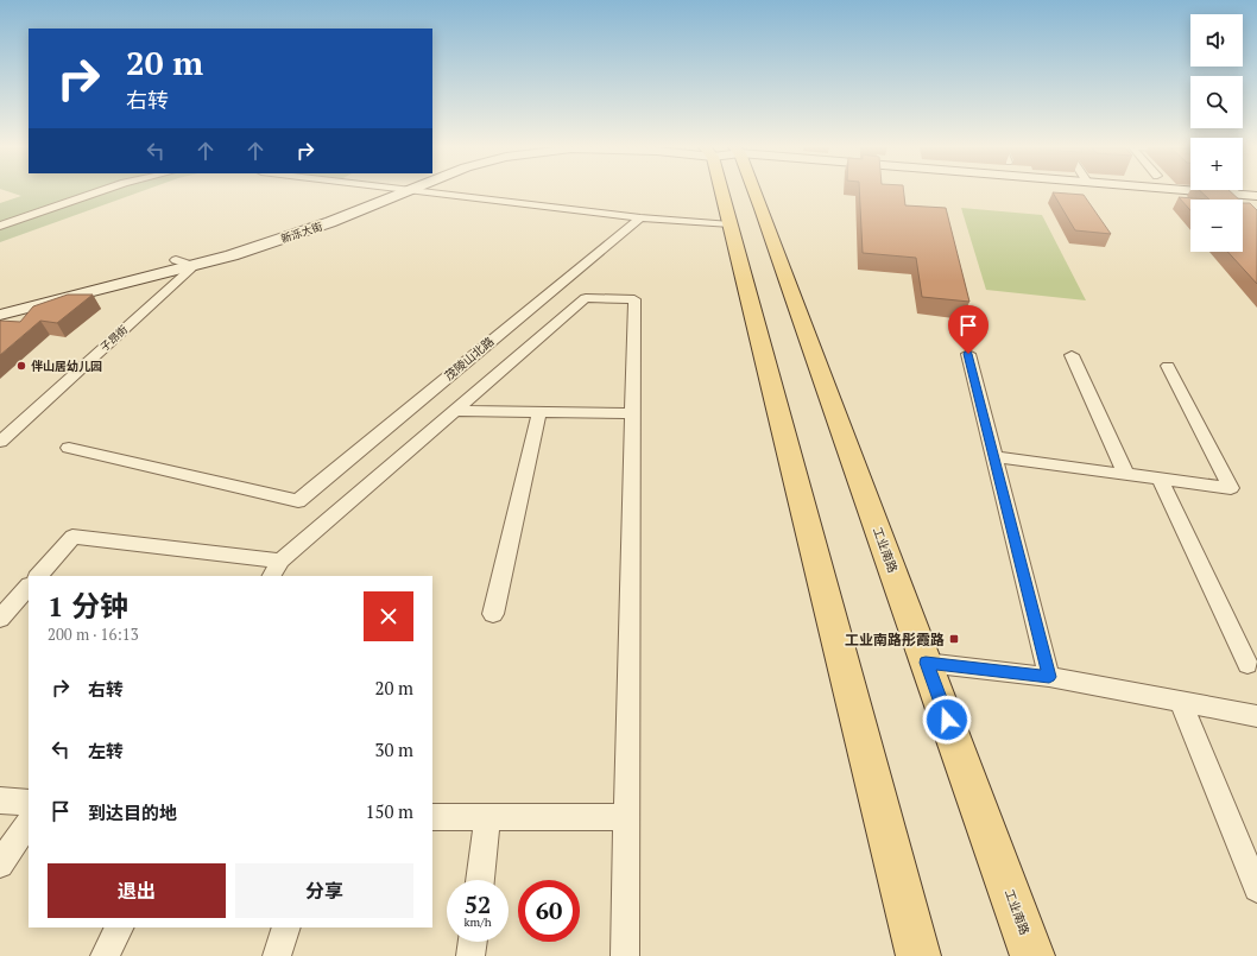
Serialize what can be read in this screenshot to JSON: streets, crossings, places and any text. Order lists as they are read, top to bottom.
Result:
{
  "streets": {
    "main road": ["新泺大街", "工业南路"],
    "street": ["子昂街", "茂陵山北路"]
  },
  "crossings": [
    ["新泺大街", "子昂街"]
  ],
  "places": {
    "other": ["伴山居幼儿园"],
    "transit": ["工业南路彤霞路"]
  },
  "page": {
    "map_buttons": ["+", "−"],
    "turn": ["20 m", "右转"],
    "heading": ["1 分钟", "200 m · 16:13"],
    "list": [
      {
        "name": "右转",
        "value": "20 m"
      },
      {
        "name": "左转",
        "value": "30 m"
      },
      {
        "name": "到达目的地",
        "value": "150 m"
      }
    ],
    "buttons": ["退出", "分享"],
    "speed": "52 km/h",
    "limit": "60"
  }
}
